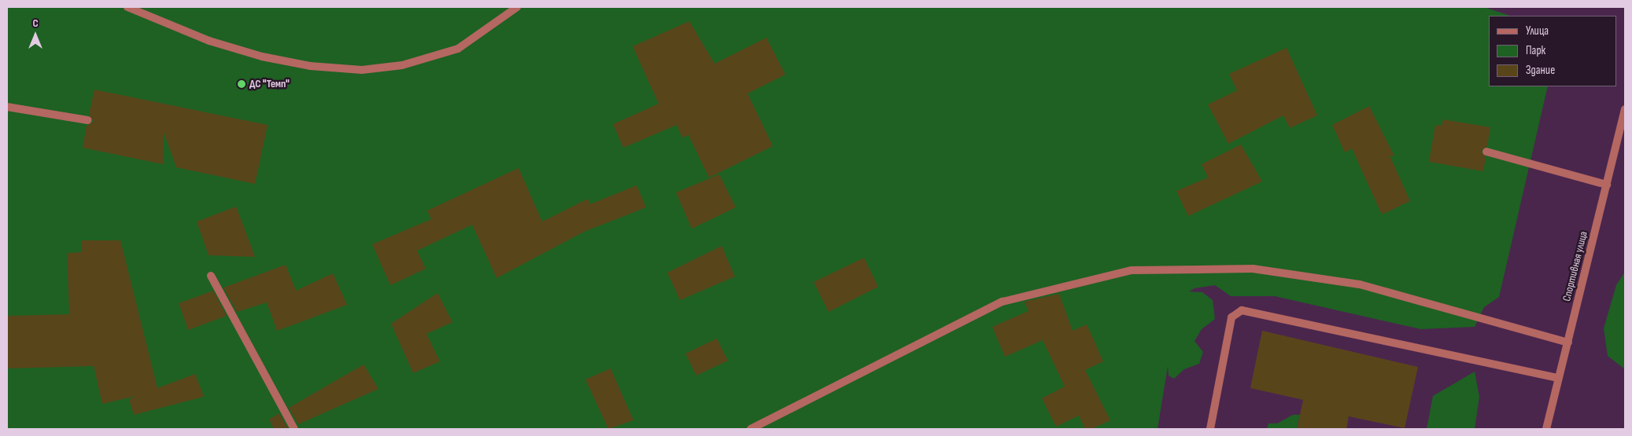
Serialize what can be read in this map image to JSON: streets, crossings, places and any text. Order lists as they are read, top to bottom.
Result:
{
  "streets": {
    "street": ["Спортивная улица"]
  },
  "places": ["ДС \"Темп\""],
  "legend": ["Улица", "Парк", "Здание"],
  "north": "top"
}
